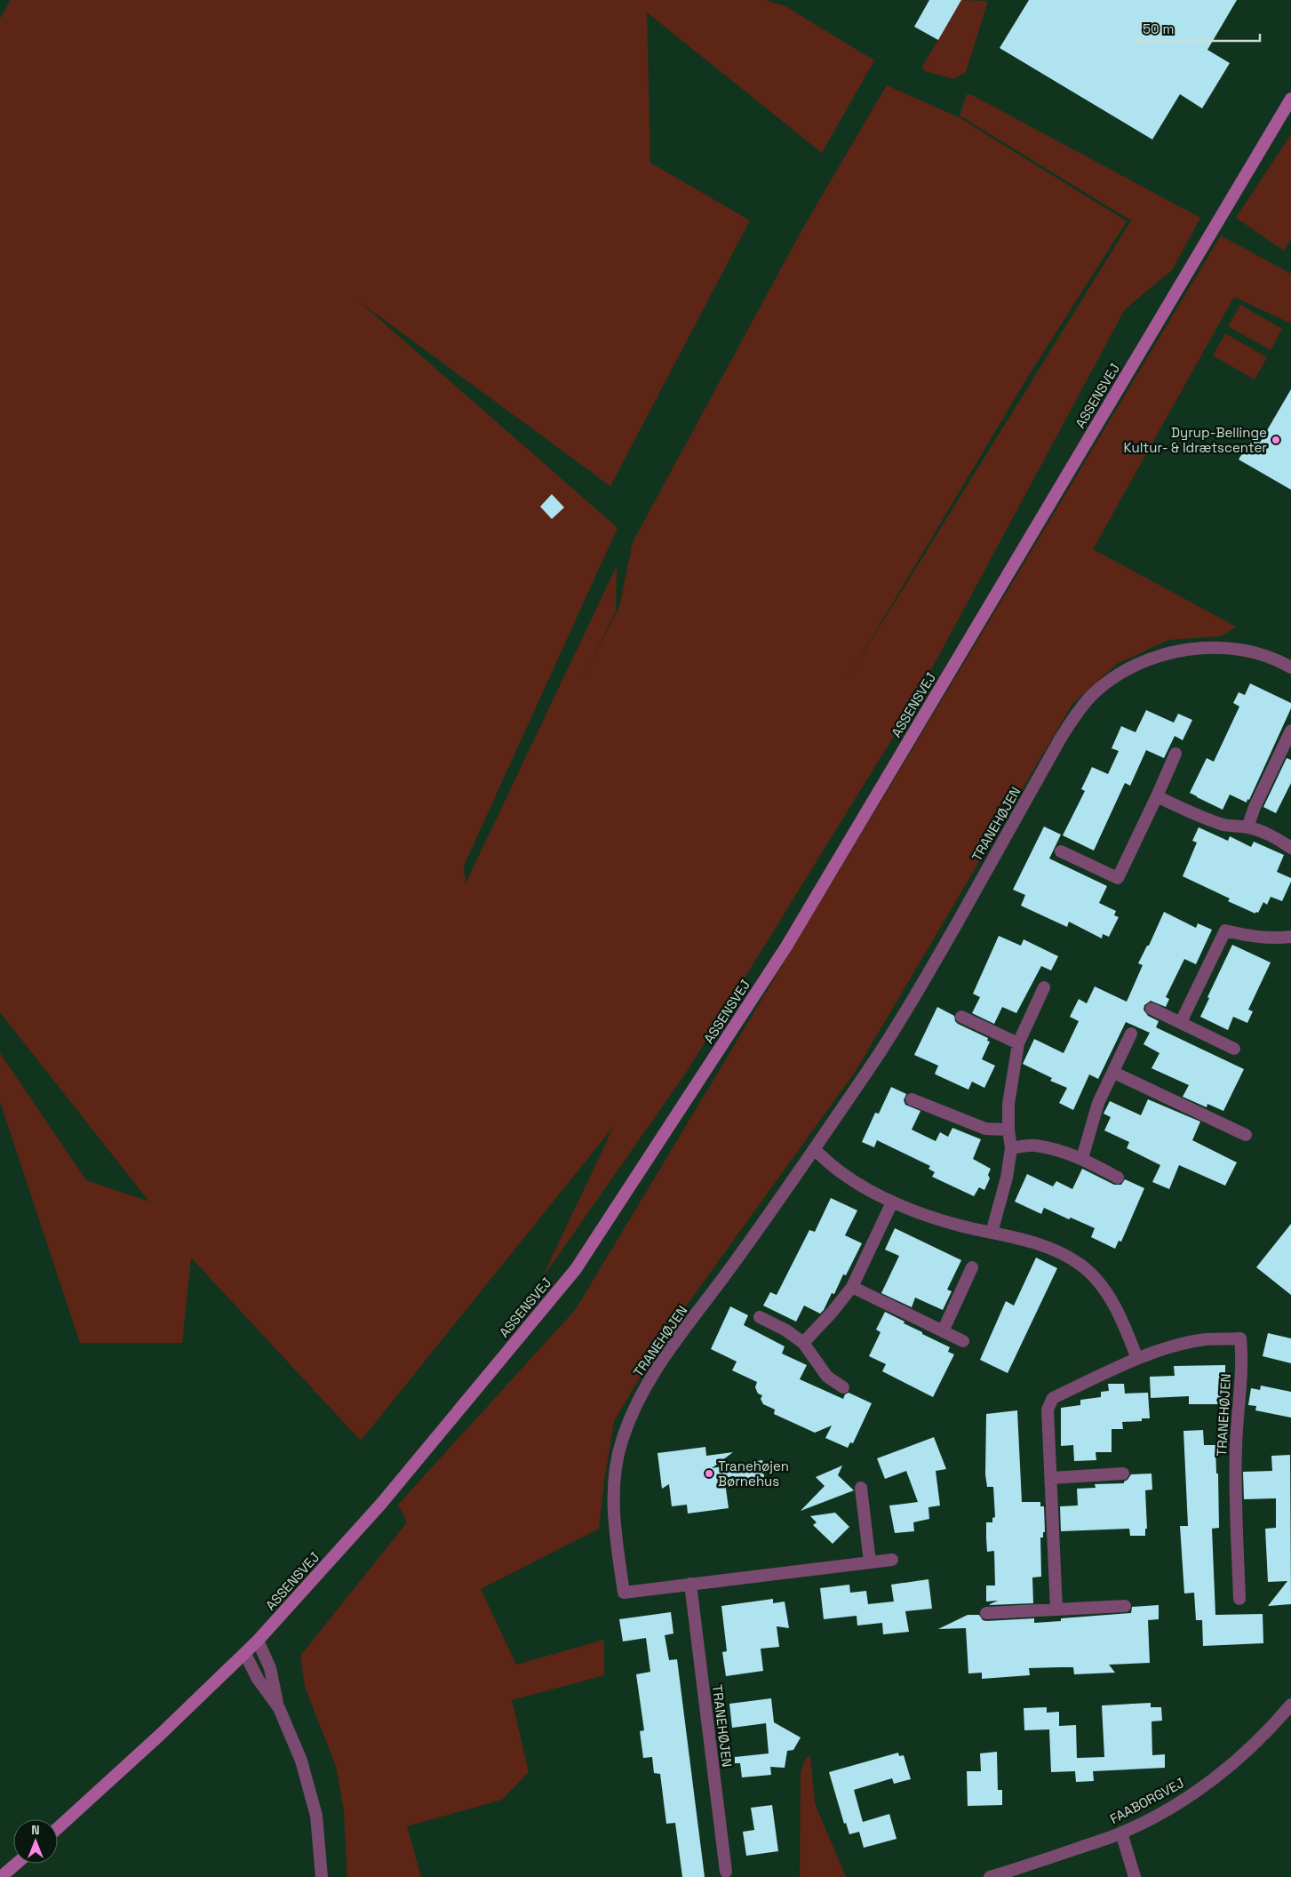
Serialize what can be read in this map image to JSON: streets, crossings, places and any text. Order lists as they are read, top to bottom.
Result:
{
  "streets": {
    "main road": ["ASSENSVEJ"],
    "street": ["TRANEHØJEN", "FAABORGVEJ"]
  },
  "places": ["Dyrup-Bellinge Kultur- & Idrætscenter", "Tranehøjen Børnehus"],
  "scale_bar": "50 m",
  "north": "top"
}
